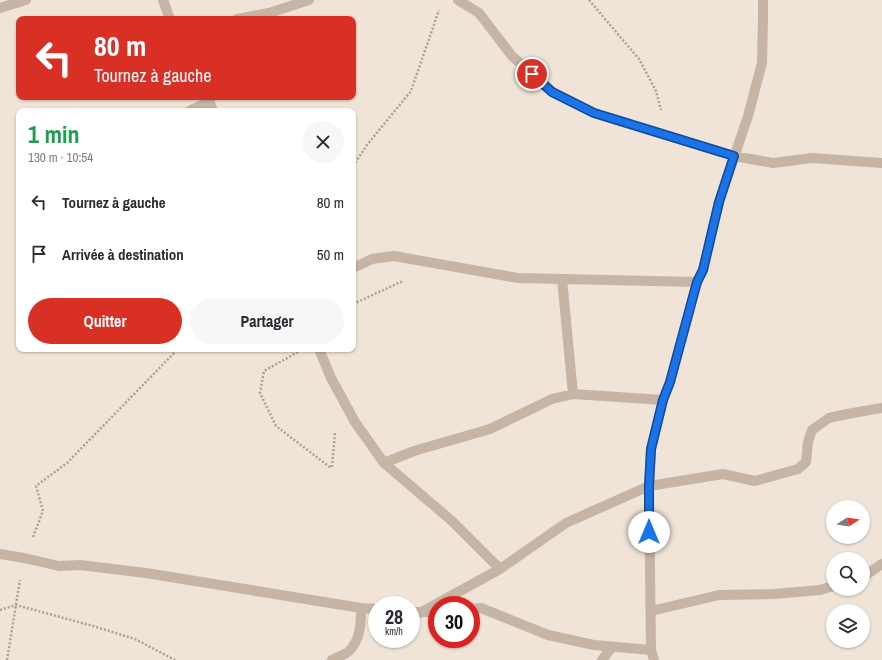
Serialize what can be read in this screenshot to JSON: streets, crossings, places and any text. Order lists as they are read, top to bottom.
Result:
{
  "north": "right",
  "page": {
    "turn": ["80 m", "Tournez à gauche"],
    "heading": ["1 min", "130 m · 10:54"],
    "list": [
      {
        "name": "Tournez à gauche",
        "value": "80 m"
      },
      {
        "name": "Arrivée à destination",
        "value": "50 m"
      }
    ],
    "buttons": ["Quitter", "Partager"],
    "speed": "28 km/h",
    "limit": "30"
  }
}
